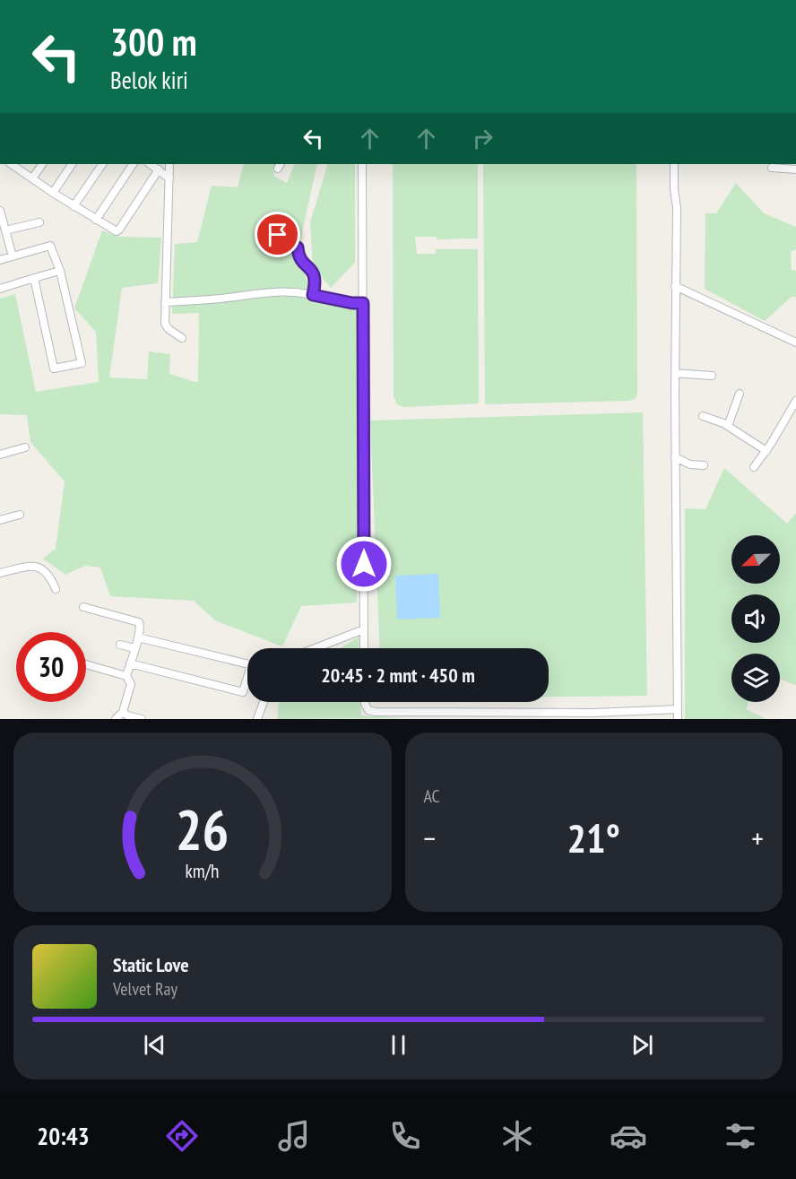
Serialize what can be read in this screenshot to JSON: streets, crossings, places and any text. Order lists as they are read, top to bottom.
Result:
{
  "north": "bottom left",
  "page": {
    "turn": ["300 m", "Belok kiri"],
    "limit": "30",
    "trip": "20:45 · 2 mnt · 450 m",
    "tile": "AC",
    "heat": ["−", "21°", "+"],
    "song": ["Static Love", "Velvet Ray"],
    "tabs": "20:43",
    "gauge": ["26", "km/h"]
  }
}
